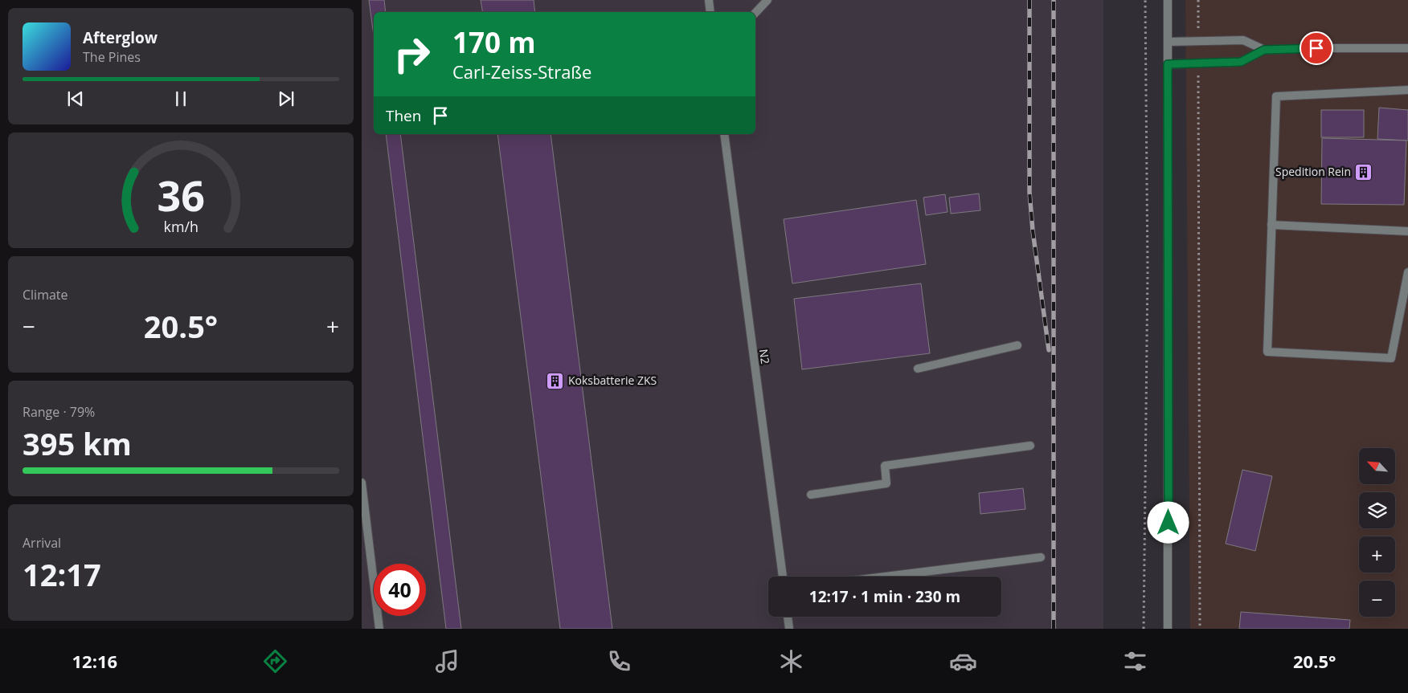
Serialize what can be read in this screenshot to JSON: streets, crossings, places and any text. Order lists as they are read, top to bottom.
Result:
{
  "streets": {
    "street": ["N2"]
  },
  "places": {
    "building": ["Spedition Rein", "Koksbatterie ZKS"]
  },
  "north": "top left",
  "page": {
    "turn": ["170 m", "Carl-Zeiss-Straße"],
    "song": ["Afterglow", "The Pines"],
    "then": "Then",
    "tile": [
      "Climate",
      ["Range · 79%", "395 km"],
      ["Arrival", "12:17"]
    ],
    "heat": ["−", "20.5°", "+"],
    "map_buttons": ["+", "−"],
    "limit": "40",
    "trip": "12:17 · 1 min · 230 m",
    "tabs": ["12:16", "20.5°"],
    "gauge": ["36", "km/h"]
  }
}
